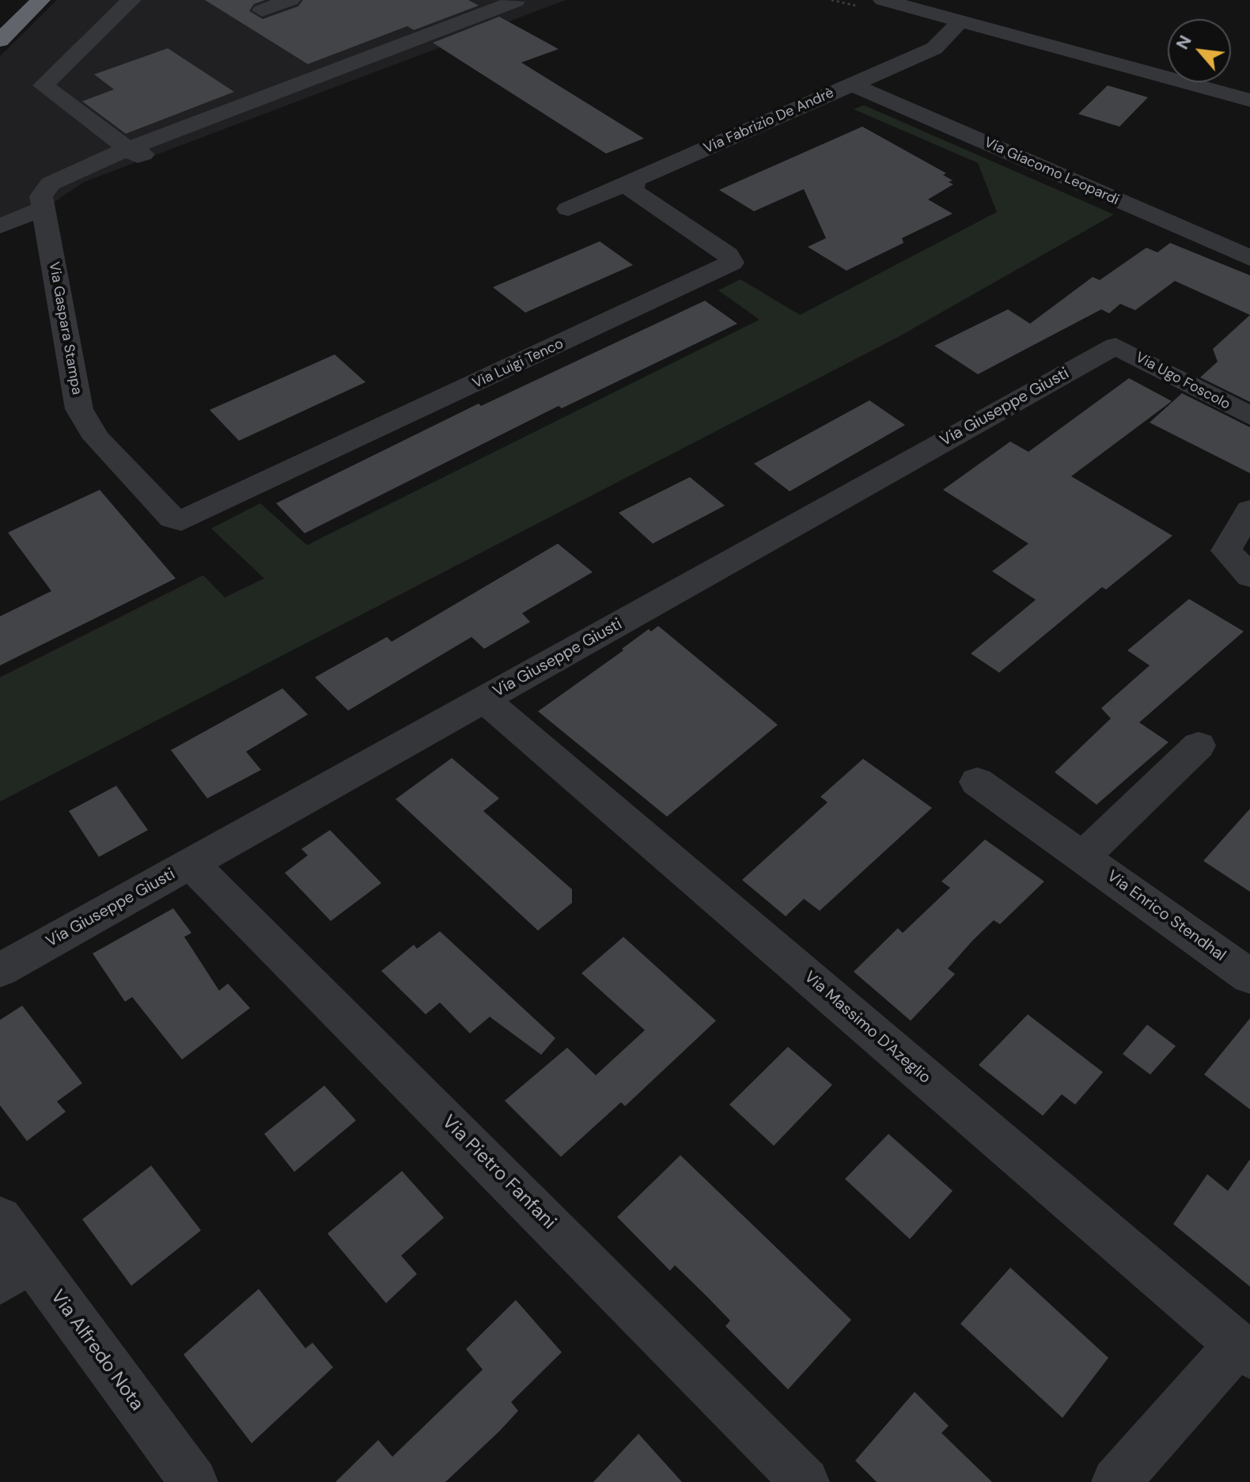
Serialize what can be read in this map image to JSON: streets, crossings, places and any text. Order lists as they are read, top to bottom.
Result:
{
  "streets": {
    "street": [
      "Via Fabrizio De Andrè",
      "Via Giacomo Leopardi",
      "Via Gaspara Stampa",
      "Via Luigi Tenco",
      "Via Ugo Foscolo",
      "Via Giuseppe Giusti",
      "Via Enrico Stendhal",
      "Via Massimo D'Azeglio",
      "Via Pietro Fanfani",
      "Via Alfredo Nota"
    ]
  },
  "crossings": [
    ["Via Fabrizio De Andrè", "Via Giacomo Leopardi"],
    ["Via Fabrizio De Andrè", "Via Luigi Tenco"],
    ["Via Gaspara Stampa", "Via Luigi Tenco"],
    ["Via Ugo Foscolo", "Via Giuseppe Giusti"],
    ["Via Giuseppe Giusti", "Via Massimo D'Azeglio"],
    ["Via Giuseppe Giusti", "Via Pietro Fanfani"]
  ],
  "north": "top left"
}
